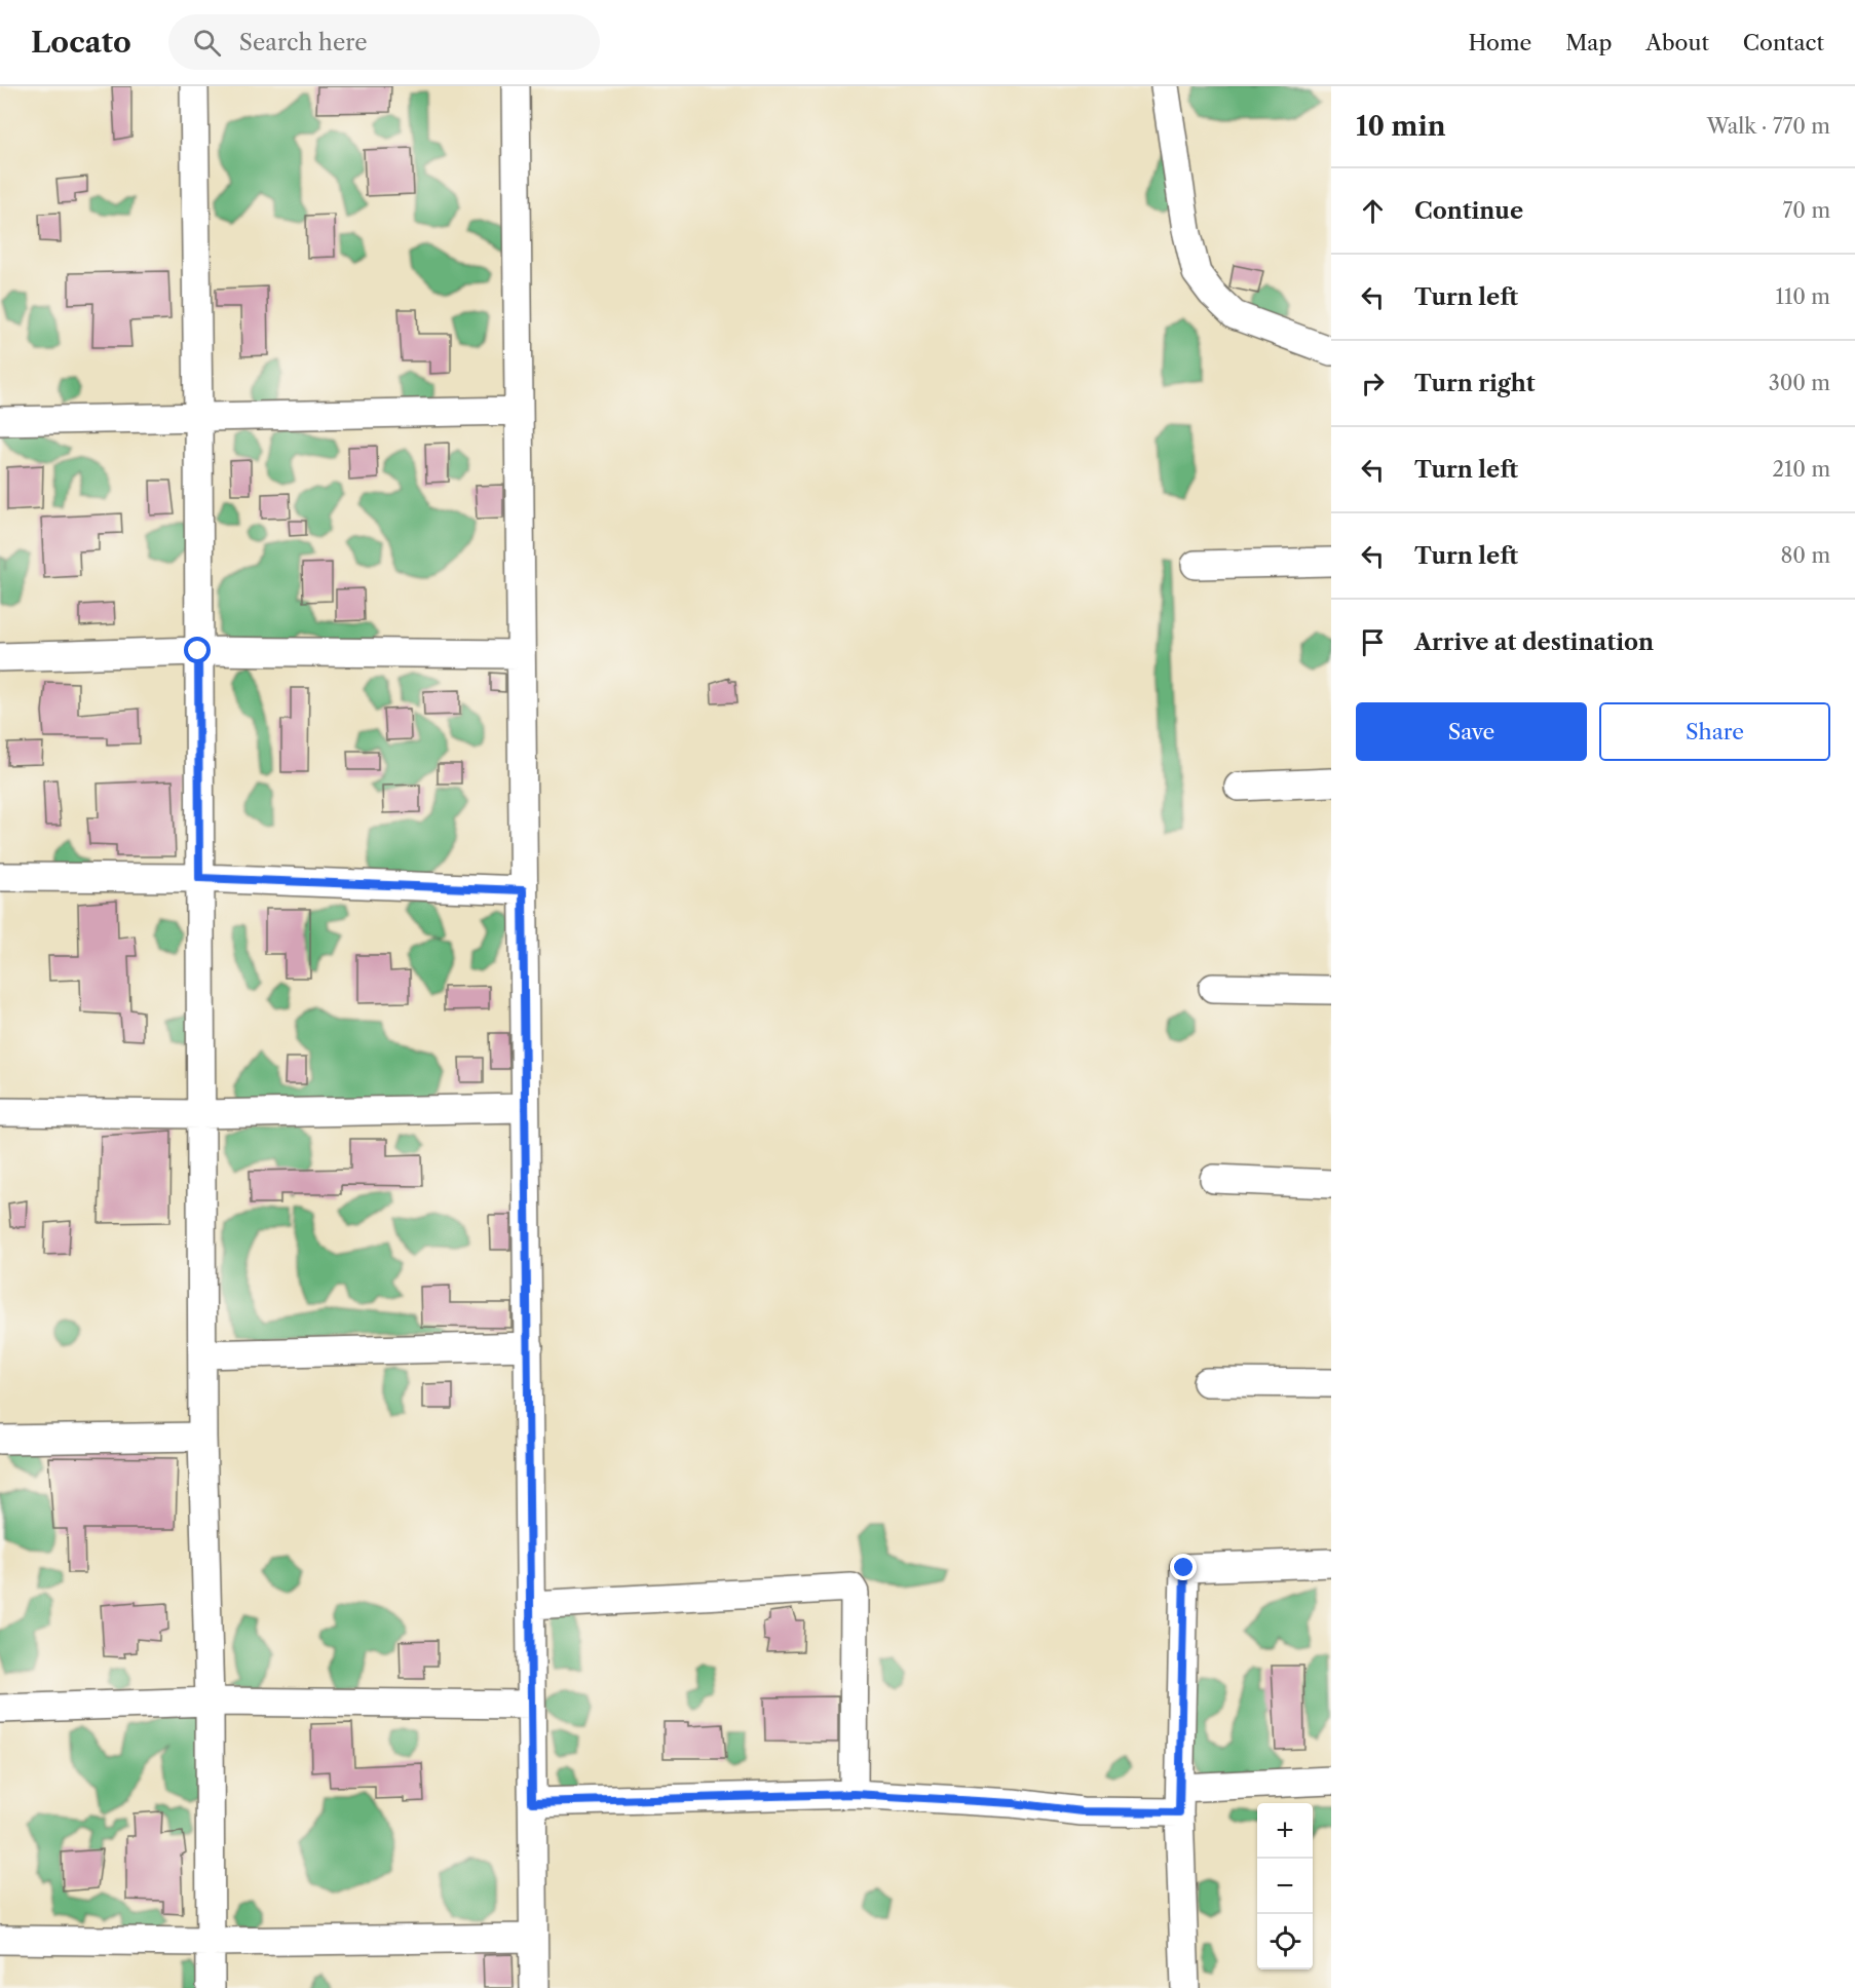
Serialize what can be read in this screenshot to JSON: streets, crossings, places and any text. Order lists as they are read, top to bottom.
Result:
{
  "page": {
    "header": "Locato",
    "search": "Search here",
    "nav": [
      "Home",
      "Map",
      "About",
      "Contact"
    ],
    "heading": ["10 min", "Walk · 770 m"],
    "list": [
      ["Continue", "70 m"],
      ["Turn left", "110 m"],
      ["Turn right", "300 m"],
      ["Turn left", "210 m"],
      ["Turn left", "80 m"],
      "Arrive at destination"
    ],
    "buttons": ["Save", "Share"],
    "map_buttons": ["+", "−"]
  }
}
